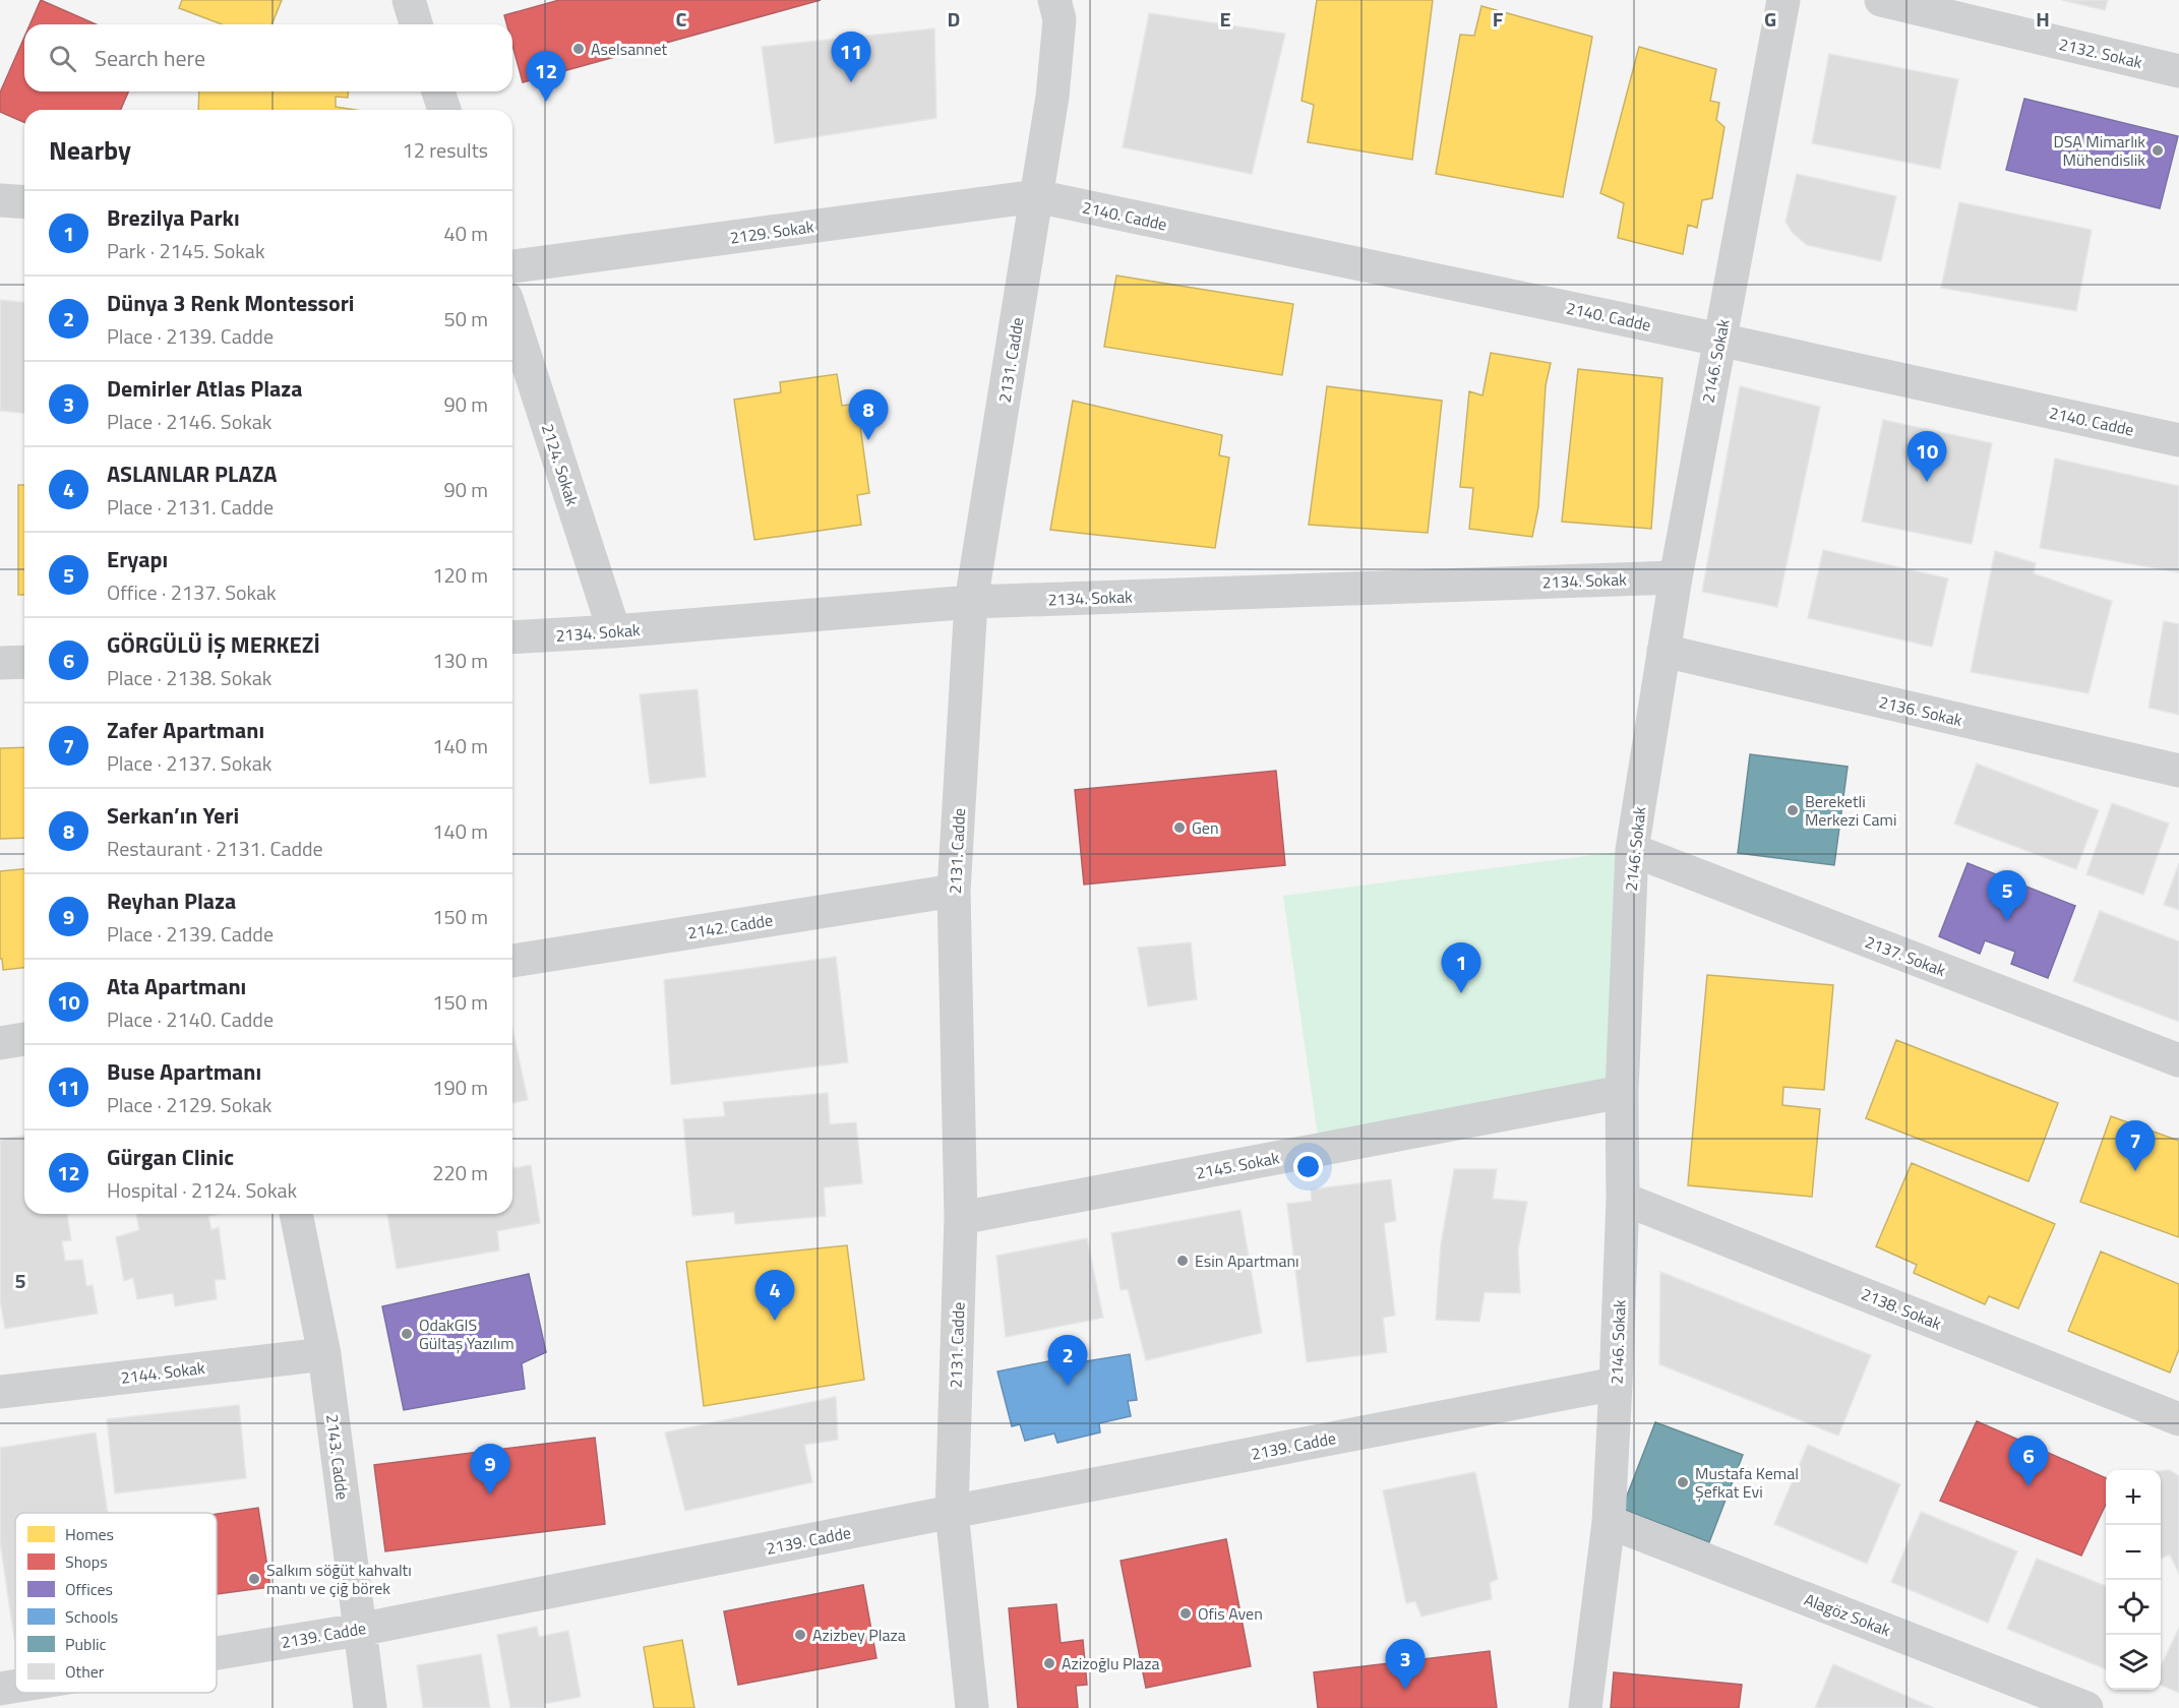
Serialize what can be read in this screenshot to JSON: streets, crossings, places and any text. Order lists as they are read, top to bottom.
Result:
{
  "streets": {
    "street": [
      "2132. Sokak",
      "2140. Cadde",
      "2129. Sokak",
      "2131. Cadde",
      "2146. Sokak",
      "2124. Sokak",
      "2134. Sokak",
      "2136. Sokak",
      "2142. Cadde",
      "2137. Sokak",
      "2145. Sokak",
      "2138. Sokak",
      "2144. Sokak",
      "2139. Cadde",
      "2143. Cadde",
      "Alagöz Sokak"
    ]
  },
  "crossings": [
    ["2140. Cadde", "2129. Sokak"],
    ["2140. Cadde", "2131. Cadde"],
    ["2140. Cadde", "2146. Sokak"],
    ["2129. Sokak", "2131. Cadde"],
    ["2131. Cadde", "2134. Sokak"],
    ["2131. Cadde", "2142. Cadde"],
    ["2131. Cadde", "2145. Sokak"],
    ["2131. Cadde", "2139. Cadde"],
    ["2146. Sokak", "2134. Sokak"],
    ["2146. Sokak", "2136. Sokak"],
    ["2146. Sokak", "2137. Sokak"],
    ["2146. Sokak", "2145. Sokak"],
    ["2146. Sokak", "2138. Sokak"],
    ["2146. Sokak", "2139. Cadde"],
    ["2146. Sokak", "Alagöz Sokak"],
    ["2124. Sokak", "2134. Sokak"],
    ["2144. Sokak", "2143. Cadde"],
    ["2139. Cadde", "2143. Cadde"]
  ],
  "places": [
    "Aselsannet",
    "DSA Mimarlık Mühendislik",
    "Bereketli Merkezi Cami",
    "Gen",
    "Esin Apartmanı",
    "OdakGIS Gültaş Yazılım",
    "Mustafa Kemal Şefkat Evi",
    "Salkım söğüt kahvaltı mantı ve çiğ börek",
    "Ofis Aven",
    "Azizbey Plaza",
    "Azizoğlu Plaza"
  ],
  "legend": [
    "Homes",
    "Shops",
    "Offices",
    "Schools",
    "Public",
    "Other"
  ],
  "page": {
    "search": "Search here",
    "pins": [
      "11",
      "12",
      "8",
      "10",
      "5",
      "1",
      "7",
      "4",
      "2",
      "6",
      "9",
      "3"
    ],
    "heading": ["Nearby", "12 results"],
    "list": [
      {
        "mark": "1",
        "name": "Brezilya Parkı",
        "note": "Park · 2145. Sokak",
        "value": "40 m"
      },
      {
        "mark": "2",
        "name": "Dünya 3 Renk Montessori",
        "note": "Place · 2139. Cadde",
        "value": "50 m"
      },
      {
        "mark": "3",
        "name": "Demirler Atlas Plaza",
        "note": "Place · 2146. Sokak",
        "value": "90 m"
      },
      {
        "mark": "4",
        "name": "ASLANLAR PLAZA",
        "note": "Place · 2131. Cadde",
        "value": "90 m"
      },
      {
        "mark": "5",
        "name": "Eryapı",
        "note": "Office · 2137. Sokak",
        "value": "120 m"
      },
      {
        "mark": "6",
        "name": "GÖRGÜLÜ İŞ MERKEZİ",
        "note": "Place · 2138. Sokak",
        "value": "130 m"
      },
      {
        "mark": "7",
        "name": "Zafer Apartmanı",
        "note": "Place · 2137. Sokak",
        "value": "140 m"
      },
      {
        "mark": "8",
        "name": "Serkan’ın Yeri",
        "note": "Restaurant · 2131. Cadde",
        "value": "140 m"
      },
      {
        "mark": "9",
        "name": "Reyhan Plaza",
        "note": "Place · 2139. Cadde",
        "value": "150 m"
      },
      {
        "mark": "10",
        "name": "Ata Apartmanı",
        "note": "Place · 2140. Cadde",
        "value": "150 m"
      },
      {
        "mark": "11",
        "name": "Buse Apartmanı",
        "note": "Place · 2129. Sokak",
        "value": "190 m"
      },
      {
        "mark": "12",
        "name": "Gürgan Clinic",
        "note": "Hospital · 2124. Sokak",
        "value": "220 m"
      }
    ],
    "map_buttons": ["+", "−"]
  },
  "grid": {
    "columns": [
      "C",
      "D",
      "E",
      "F",
      "G",
      "H"
    ],
    "rows": ["5"]
  }
}
